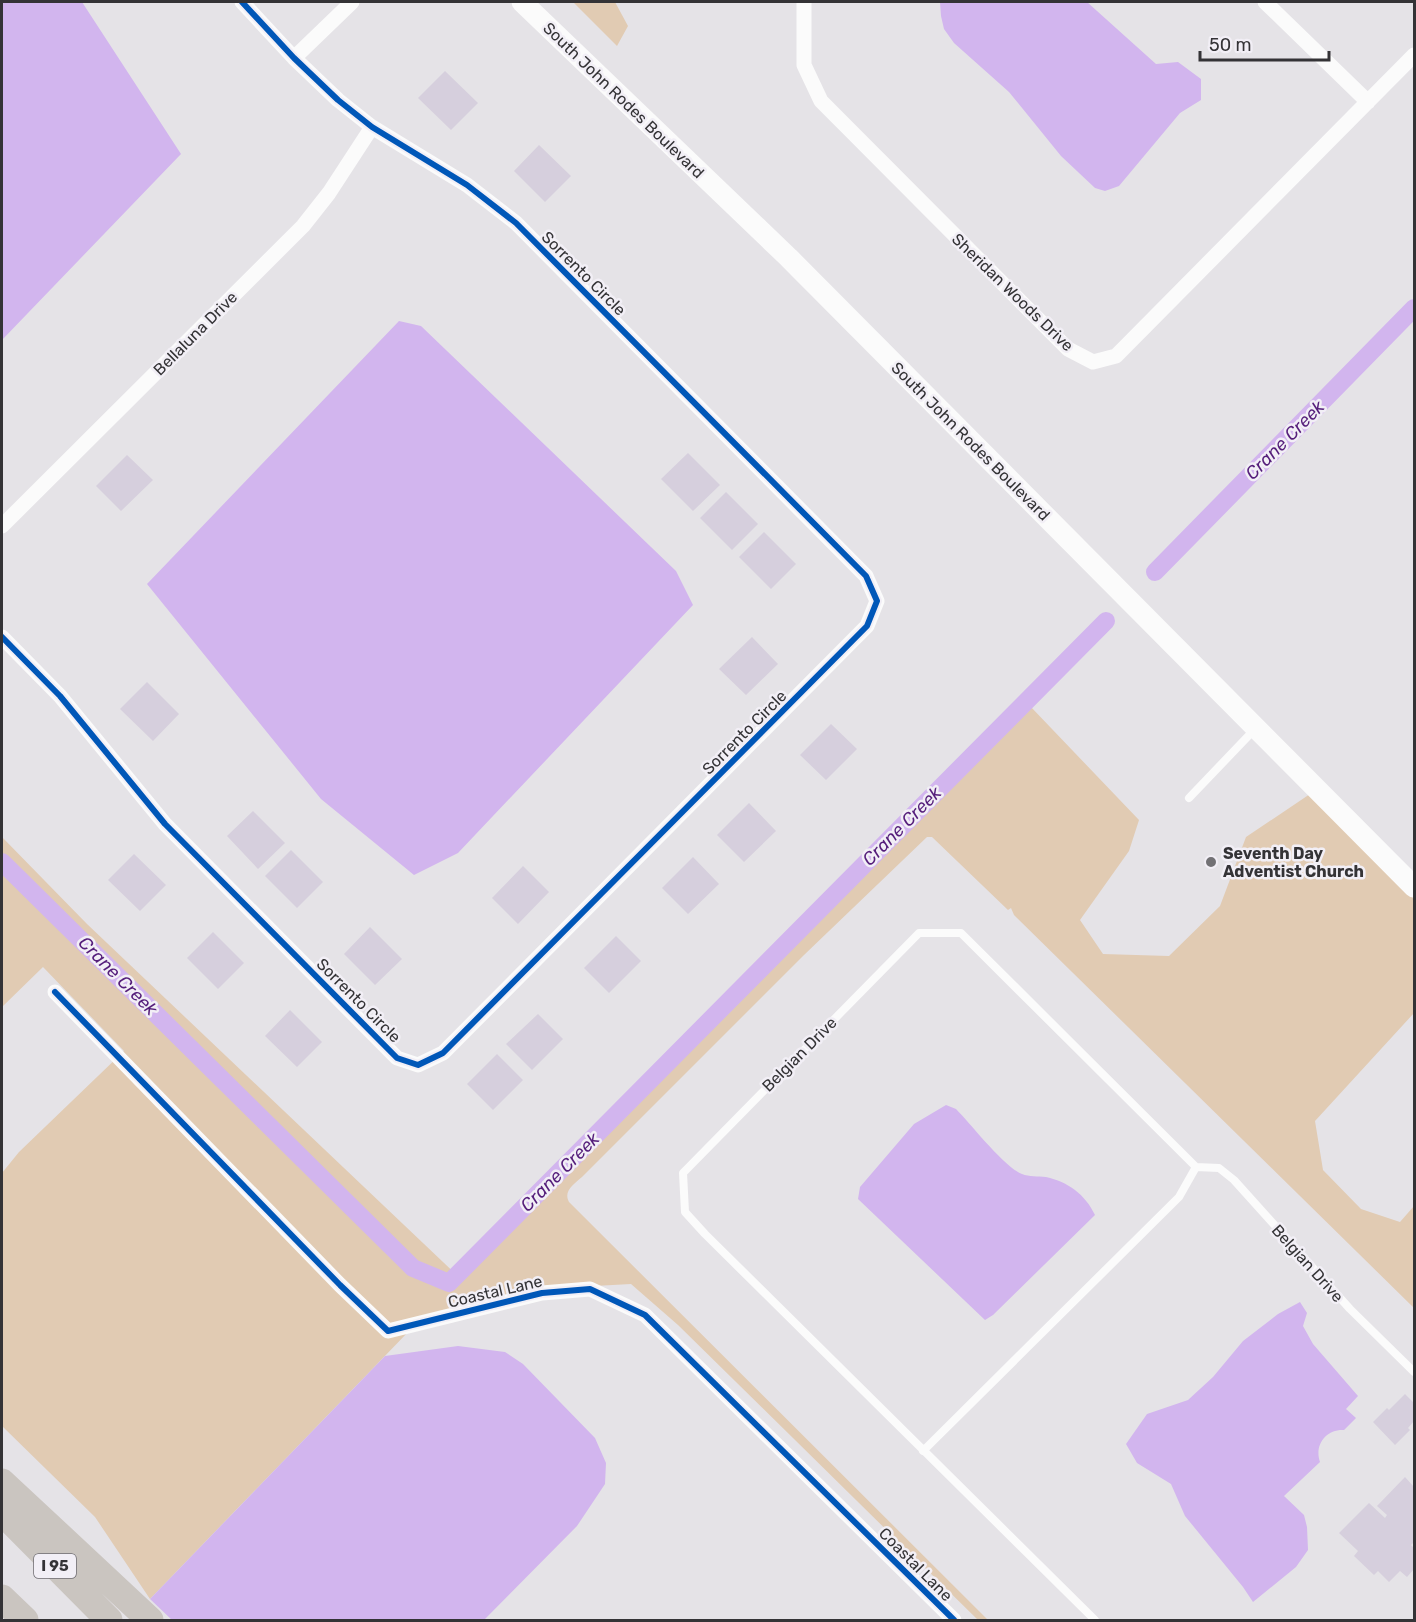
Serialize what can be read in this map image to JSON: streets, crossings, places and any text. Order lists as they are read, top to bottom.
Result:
{
  "streets": {
    "highway": ["I 95"],
    "main road": ["South John Rodes Boulevard"],
    "street": [
      "Sorrento Circle",
      "Sheridan Woods Drive",
      "Bellaluna Drive",
      "Coastal Lane"
    ],
    "lane": ["Belgian Drive"]
  },
  "crossings": [
    ["Sorrento Circle", "Bellaluna Drive"]
  ],
  "water": ["Crane Creek"],
  "places": ["Seventh Day Adventist Church"],
  "scale_bar": "50 m"
}
